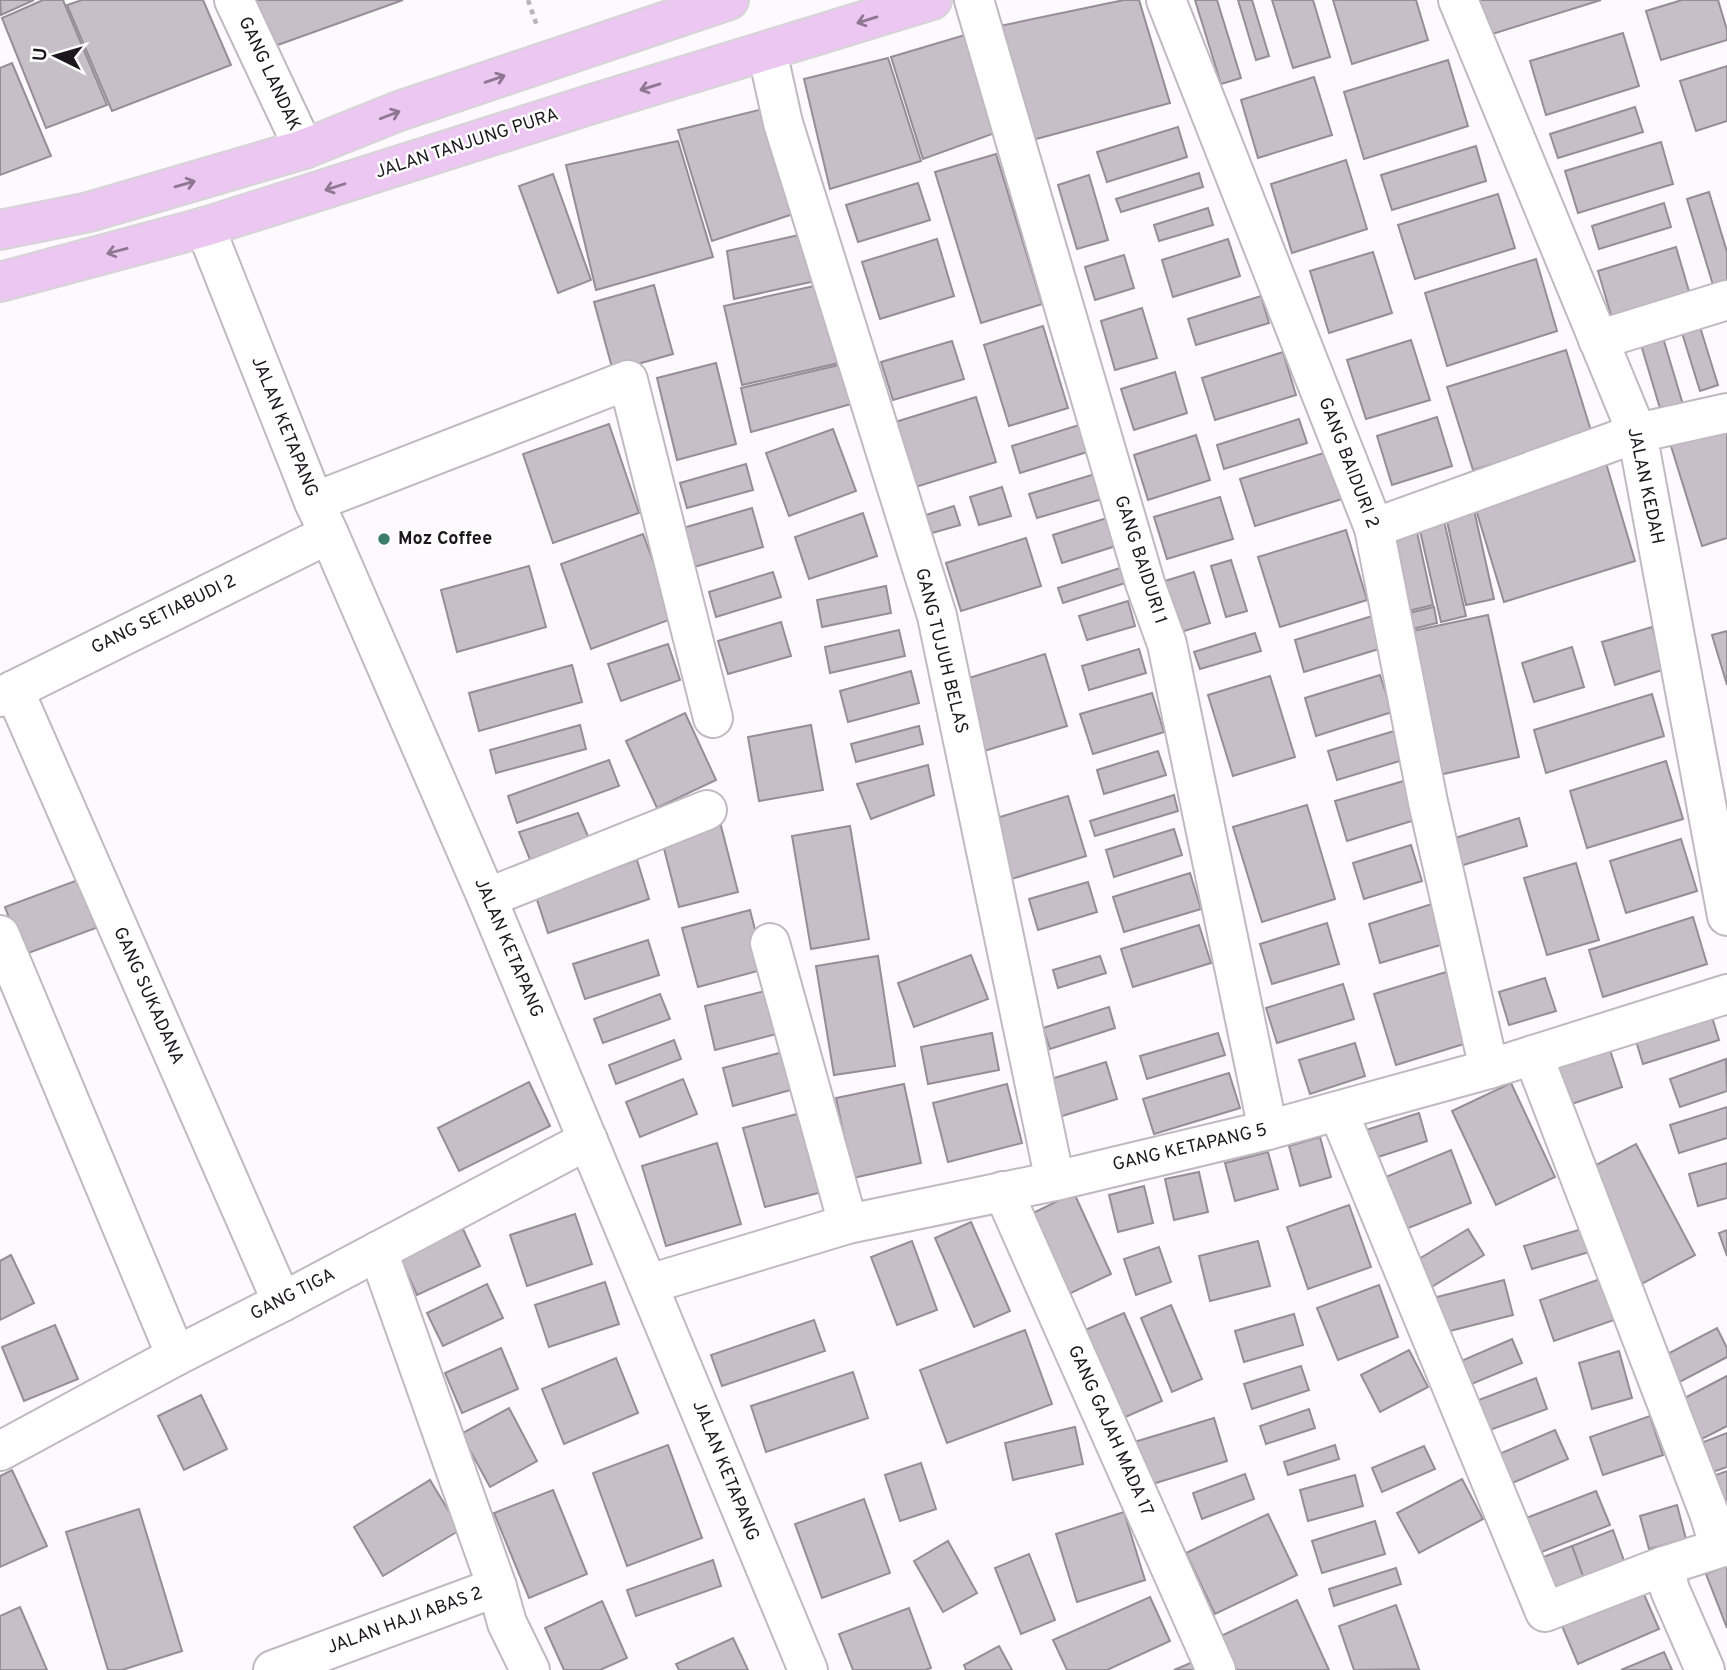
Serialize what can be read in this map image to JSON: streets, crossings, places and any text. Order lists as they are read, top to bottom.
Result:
{
  "streets": {
    "highway": ["JALAN TANJUNG PURA"],
    "street": [
      "GANG LANDAK",
      "JALAN KETAPANG",
      "GANG BAIDURI 2",
      "JALAN KEDAH",
      "GANG BAIDURI 1",
      "GANG SETIABUDI 2",
      "GANG TUJUH BELAS",
      "GANG SUKADANA",
      "GANG KETAPANG 5",
      "GANG TIGA",
      "GANG GAJAH MADA 17",
      "JALAN HAJI ABAS 2"
    ]
  },
  "crossings": [
    ["JALAN TANJUNG PURA", "JALAN KETAPANG"],
    ["JALAN TANJUNG PURA", "GANG TUJUH BELAS"],
    ["JALAN KETAPANG", "GANG SETIABUDI 2"],
    ["JALAN KETAPANG", "GANG KETAPANG 5"],
    ["JALAN KETAPANG", "GANG TIGA"],
    ["GANG BAIDURI 2", "GANG KETAPANG 5"],
    ["GANG BAIDURI 1", "GANG KETAPANG 5"],
    ["GANG SETIABUDI 2", "GANG SUKADANA"],
    ["GANG TUJUH BELAS", "GANG KETAPANG 5"],
    ["GANG SUKADANA", "GANG TIGA"],
    ["GANG KETAPANG 5", "GANG GAJAH MADA 17"]
  ],
  "places": ["Moz Coffee"],
  "north": "left"
}
